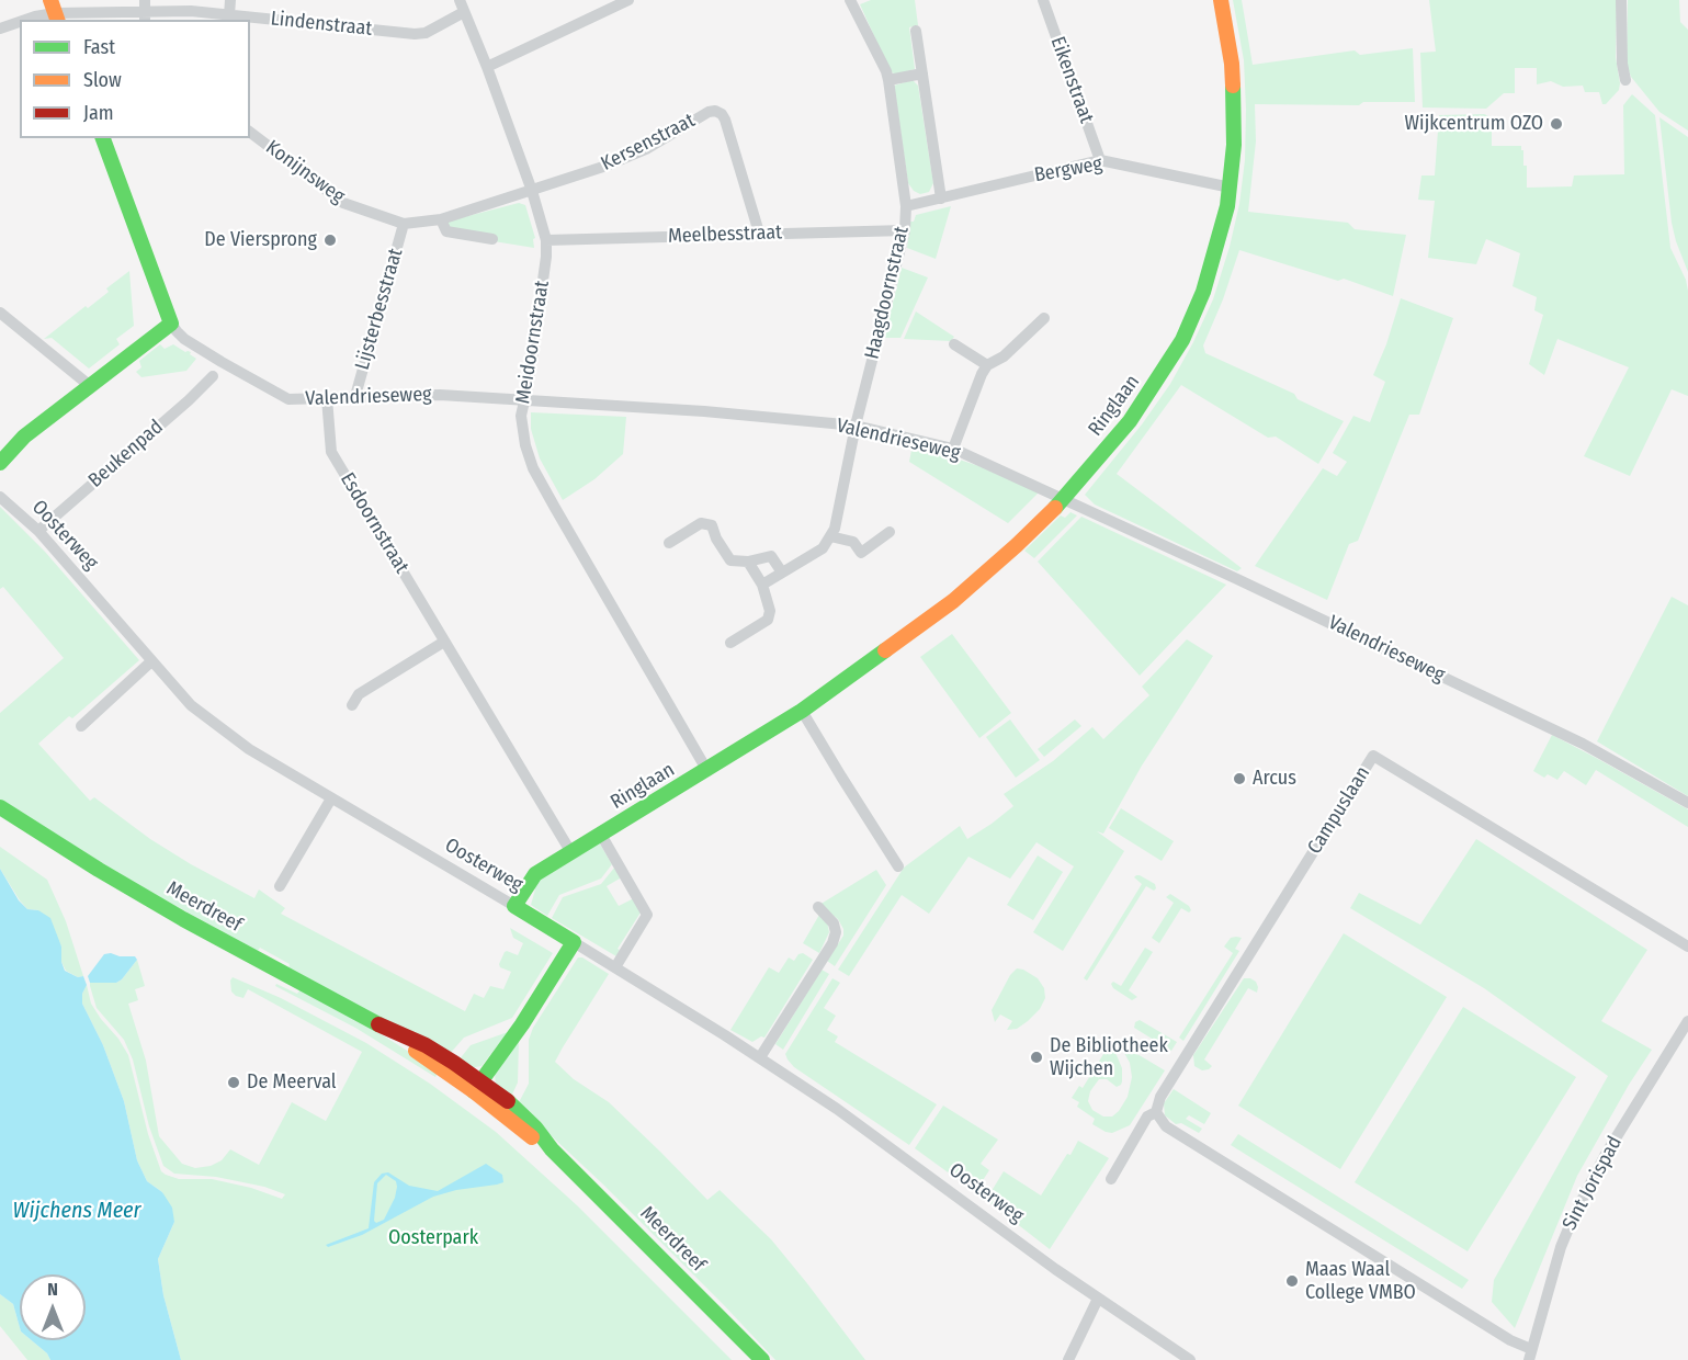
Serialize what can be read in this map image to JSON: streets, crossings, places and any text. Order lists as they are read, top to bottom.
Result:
{
  "streets": {
    "street": [
      "Lindenstraat",
      "Eikenstraat",
      "Kersenstraat",
      "Bergweg",
      "Konijnsweg",
      "Meelbesstraat",
      "Haagdoornstraat",
      "Lijsterbesstraat",
      "Meidoornstraat",
      "Valendrieseweg",
      "Ringlaan",
      "Beukenpad",
      "Esdoornstraat",
      "Oosterweg",
      "Campuslaan",
      "Meerdreef",
      "Sint Jorispad"
    ]
  },
  "crossings": [
    ["Lindenstraat", "Meidoornstraat"],
    ["Eikenstraat", "Bergweg"],
    ["Kersenstraat", "Konijnsweg"],
    ["Kersenstraat", "Meelbesstraat"],
    ["Kersenstraat", "Meidoornstraat"],
    ["Bergweg", "Haagdoornstraat"],
    ["Bergweg", "Ringlaan"],
    ["Konijnsweg", "Lijsterbesstraat"],
    ["Konijnsweg", "Meidoornstraat"],
    ["Meelbesstraat", "Haagdoornstraat"],
    ["Meelbesstraat", "Meidoornstraat"],
    ["Haagdoornstraat", "Valendrieseweg"],
    ["Lijsterbesstraat", "Valendrieseweg"],
    ["Meidoornstraat", "Valendrieseweg"],
    ["Meidoornstraat", "Ringlaan"],
    ["Valendrieseweg", "Ringlaan"],
    ["Valendrieseweg", "Esdoornstraat"],
    ["Ringlaan", "Esdoornstraat"],
    ["Ringlaan", "Oosterweg"],
    ["Beukenpad", "Oosterweg"]
  ],
  "water": ["Wijchens Meer"],
  "parks": ["Oosterpark"],
  "places": [
    "Wijkcentrum OZO",
    "De Viersprong",
    "Arcus",
    "De Bibliotheek Wijchen",
    "De Meerval",
    "Maas Waal College VMBO"
  ],
  "legend": ["Fast", "Slow", "Jam"],
  "north": "top"
}
